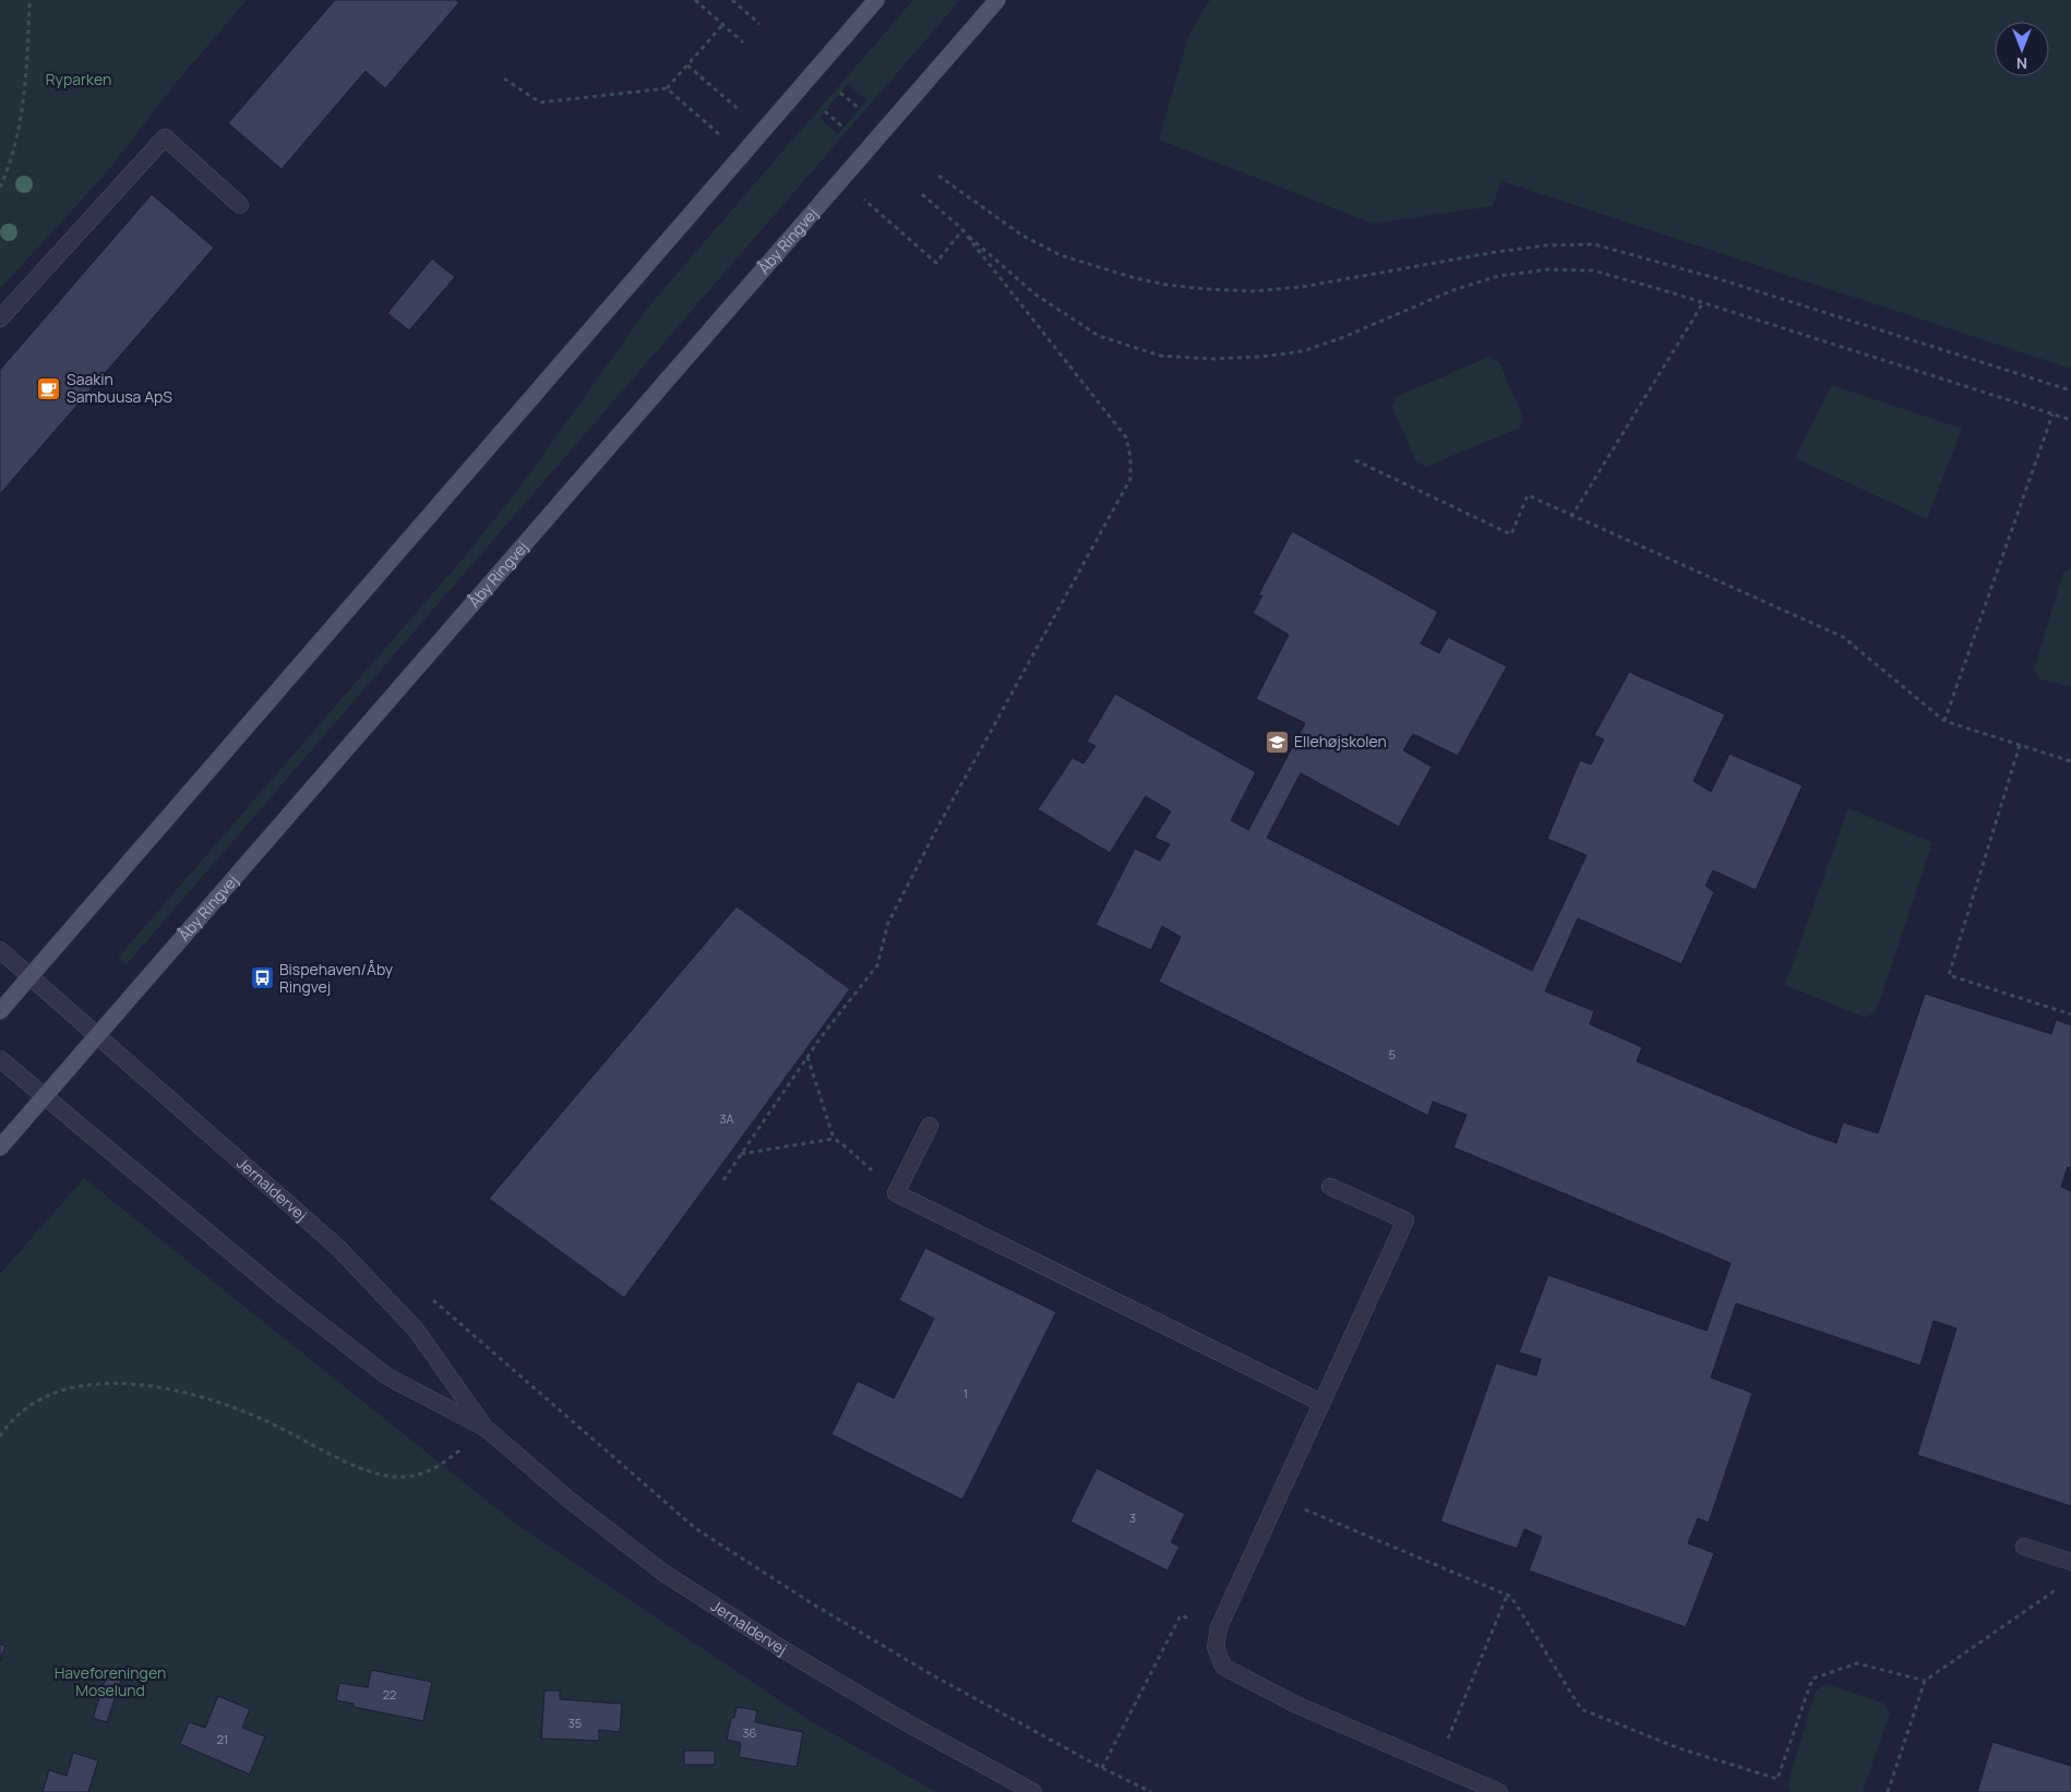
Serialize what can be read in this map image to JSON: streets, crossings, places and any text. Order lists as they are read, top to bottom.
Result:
{
  "streets": {
    "main road": ["Åby Ringvej"],
    "street": ["Jernaldervej"]
  },
  "crossings": [
    ["Åby Ringvej", "Jernaldervej"]
  ],
  "parks": ["Ryparken", "Haveforeningen Moselund"],
  "places": {
    "cafe": ["Saakin Sambuusa ApS"],
    "school or university": ["Ellehøjskolen"],
    "bus stop": ["Bispehaven/Åby Ringvej"]
  },
  "house_numbers": [
    "5",
    "3A",
    "1",
    "3",
    "22",
    "35",
    "36",
    "21"
  ],
  "north": "bottom"
}
